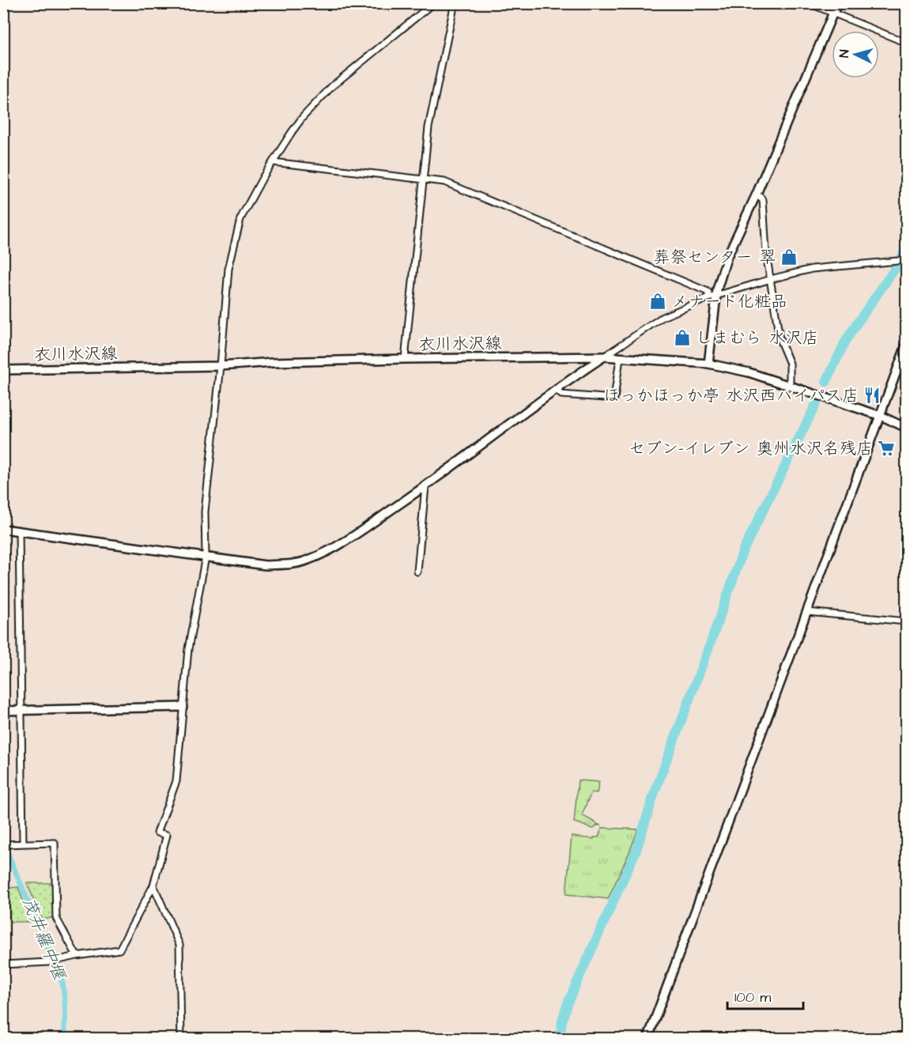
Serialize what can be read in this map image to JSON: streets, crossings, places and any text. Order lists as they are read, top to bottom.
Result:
{
  "streets": {
    "street": ["衣川水沢線"]
  },
  "water": ["茂井羅中堰"],
  "places": {
    "shop": ["葬祭センター 翠", "メナード化粧品", "しまむら 水沢店"],
    "restaurant": ["ほっかほっか亭 水沢西バイパス店"],
    "supermarket": ["セブン-イレブン 奥州水沢名残店"]
  },
  "scale_bar": "100 m",
  "north": "left"
}
